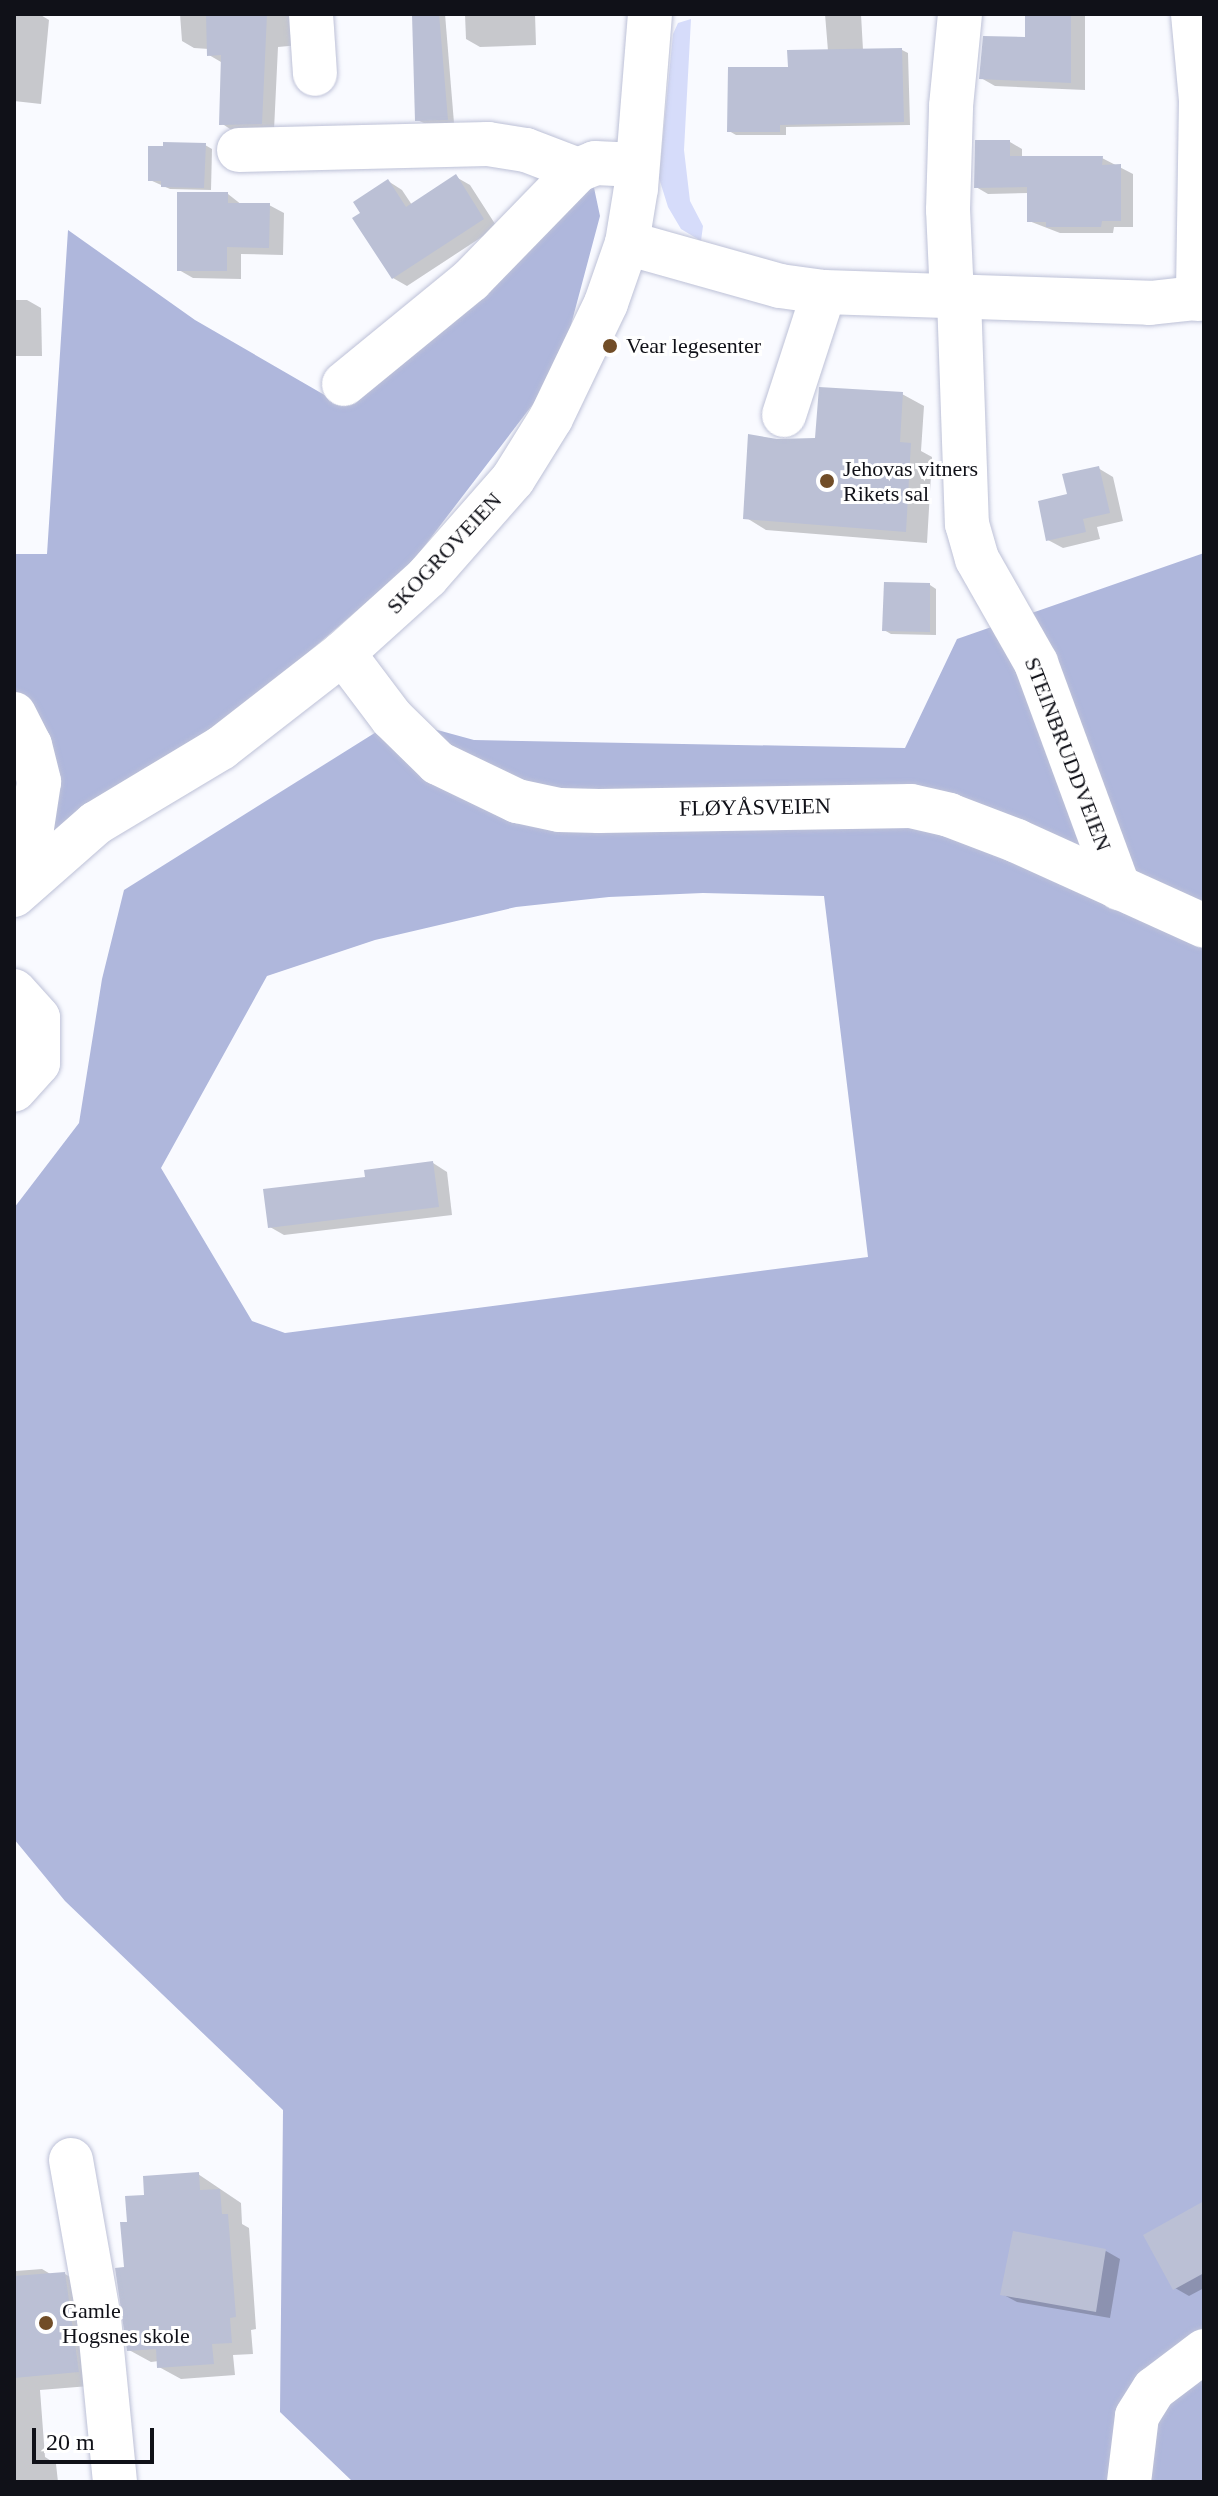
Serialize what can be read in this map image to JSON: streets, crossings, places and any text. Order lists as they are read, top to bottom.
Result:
{
  "streets": {
    "street": ["SKOGROVEIEN", "STEINBRUDDVEIEN", "FLØYÅSVEIEN"]
  },
  "crossings": [
    ["SKOGROVEIEN", "FLØYÅSVEIEN"],
    ["STEINBRUDDVEIEN", "FLØYÅSVEIEN"]
  ],
  "places": ["Vear legesenter", "Jehovas vitners Rikets sal", "Gamle Hogsnes skole"],
  "scale_bar": "20 m"
}
